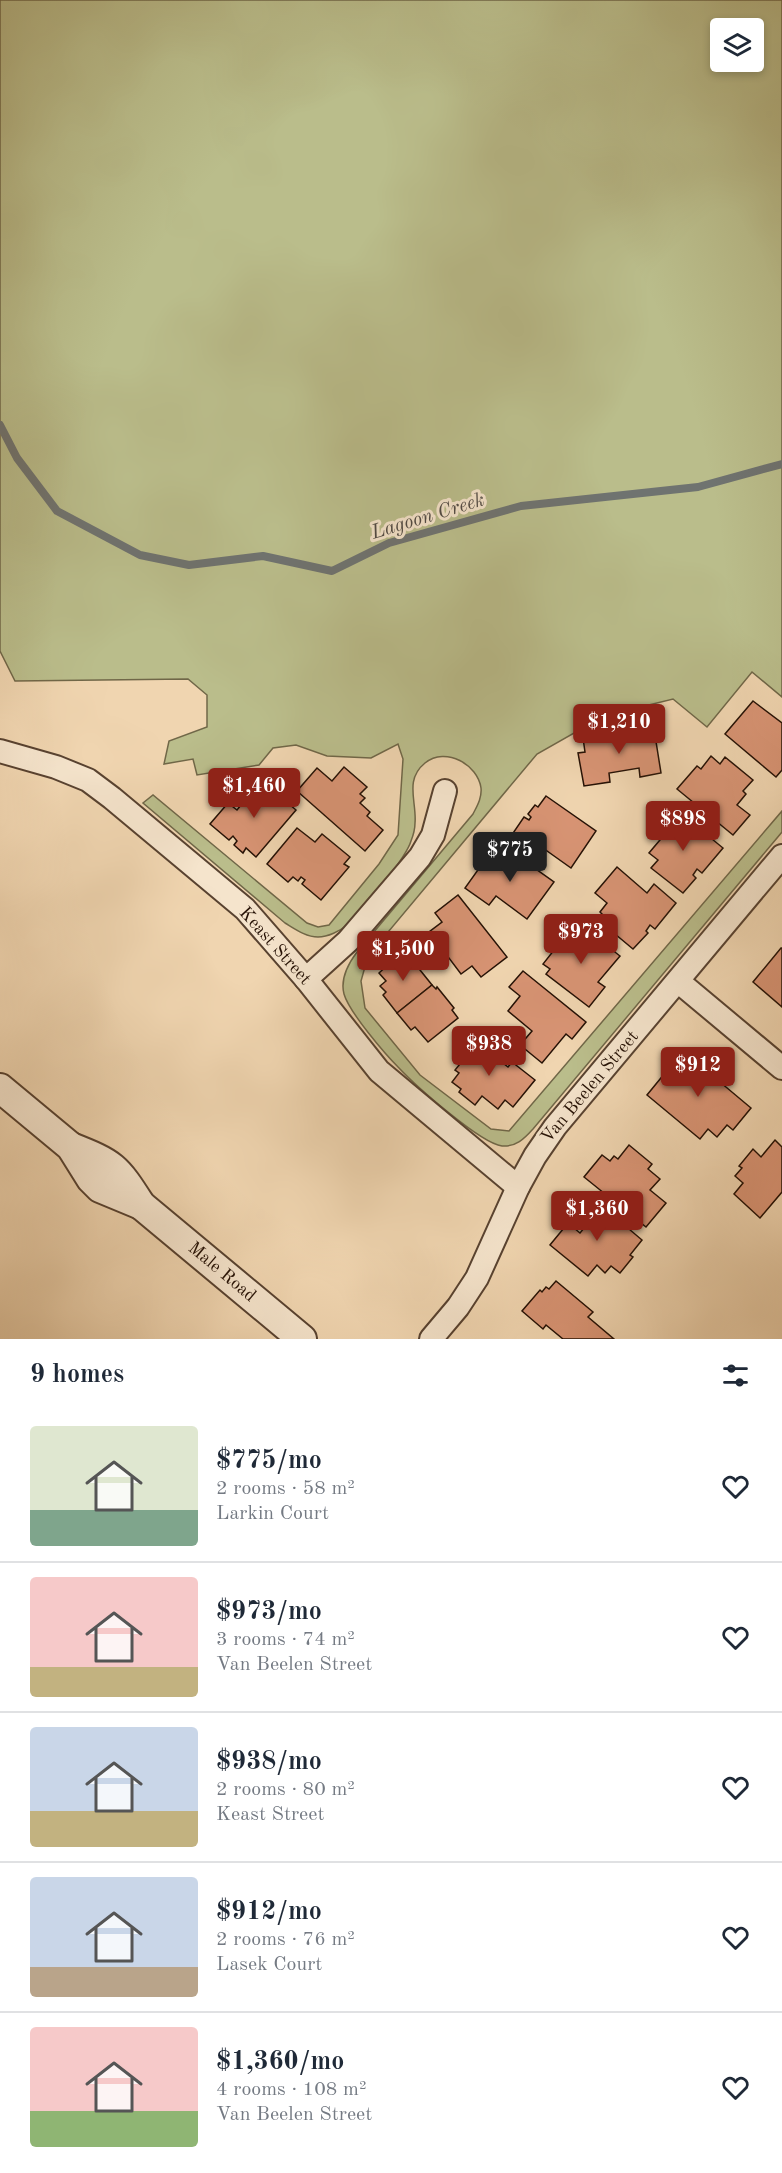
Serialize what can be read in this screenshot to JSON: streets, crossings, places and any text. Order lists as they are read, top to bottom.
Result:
{
  "streets": {
    "street": ["Keast Street", "Van Beelen Street", "Male Road"]
  },
  "crossings": [
    ["Keast Street", "Van Beelen Street"]
  ],
  "water": ["Lagoon Creek"],
  "page": {
    "price": [
      "$1,210",
      "$1,460",
      "$898",
      "$775",
      "$973",
      "$1,500",
      "$938",
      "$912",
      "$1,360"
    ],
    "heading": "9 homes",
    "list": [
      {
        "name": "$775/mo",
        "note": "2 rooms · 58 m² · Larkin Court"
      },
      {
        "name": "$973/mo",
        "note": "3 rooms · 74 m² · Van Beelen Street"
      },
      {
        "name": "$938/mo",
        "note": "2 rooms · 80 m² · Keast Street"
      },
      {
        "name": "$912/mo",
        "note": "2 rooms · 76 m² · Lasek Court"
      },
      {
        "name": "$1,360/mo",
        "note": "4 rooms · 108 m² · Van Beelen Street"
      }
    ]
  }
}
